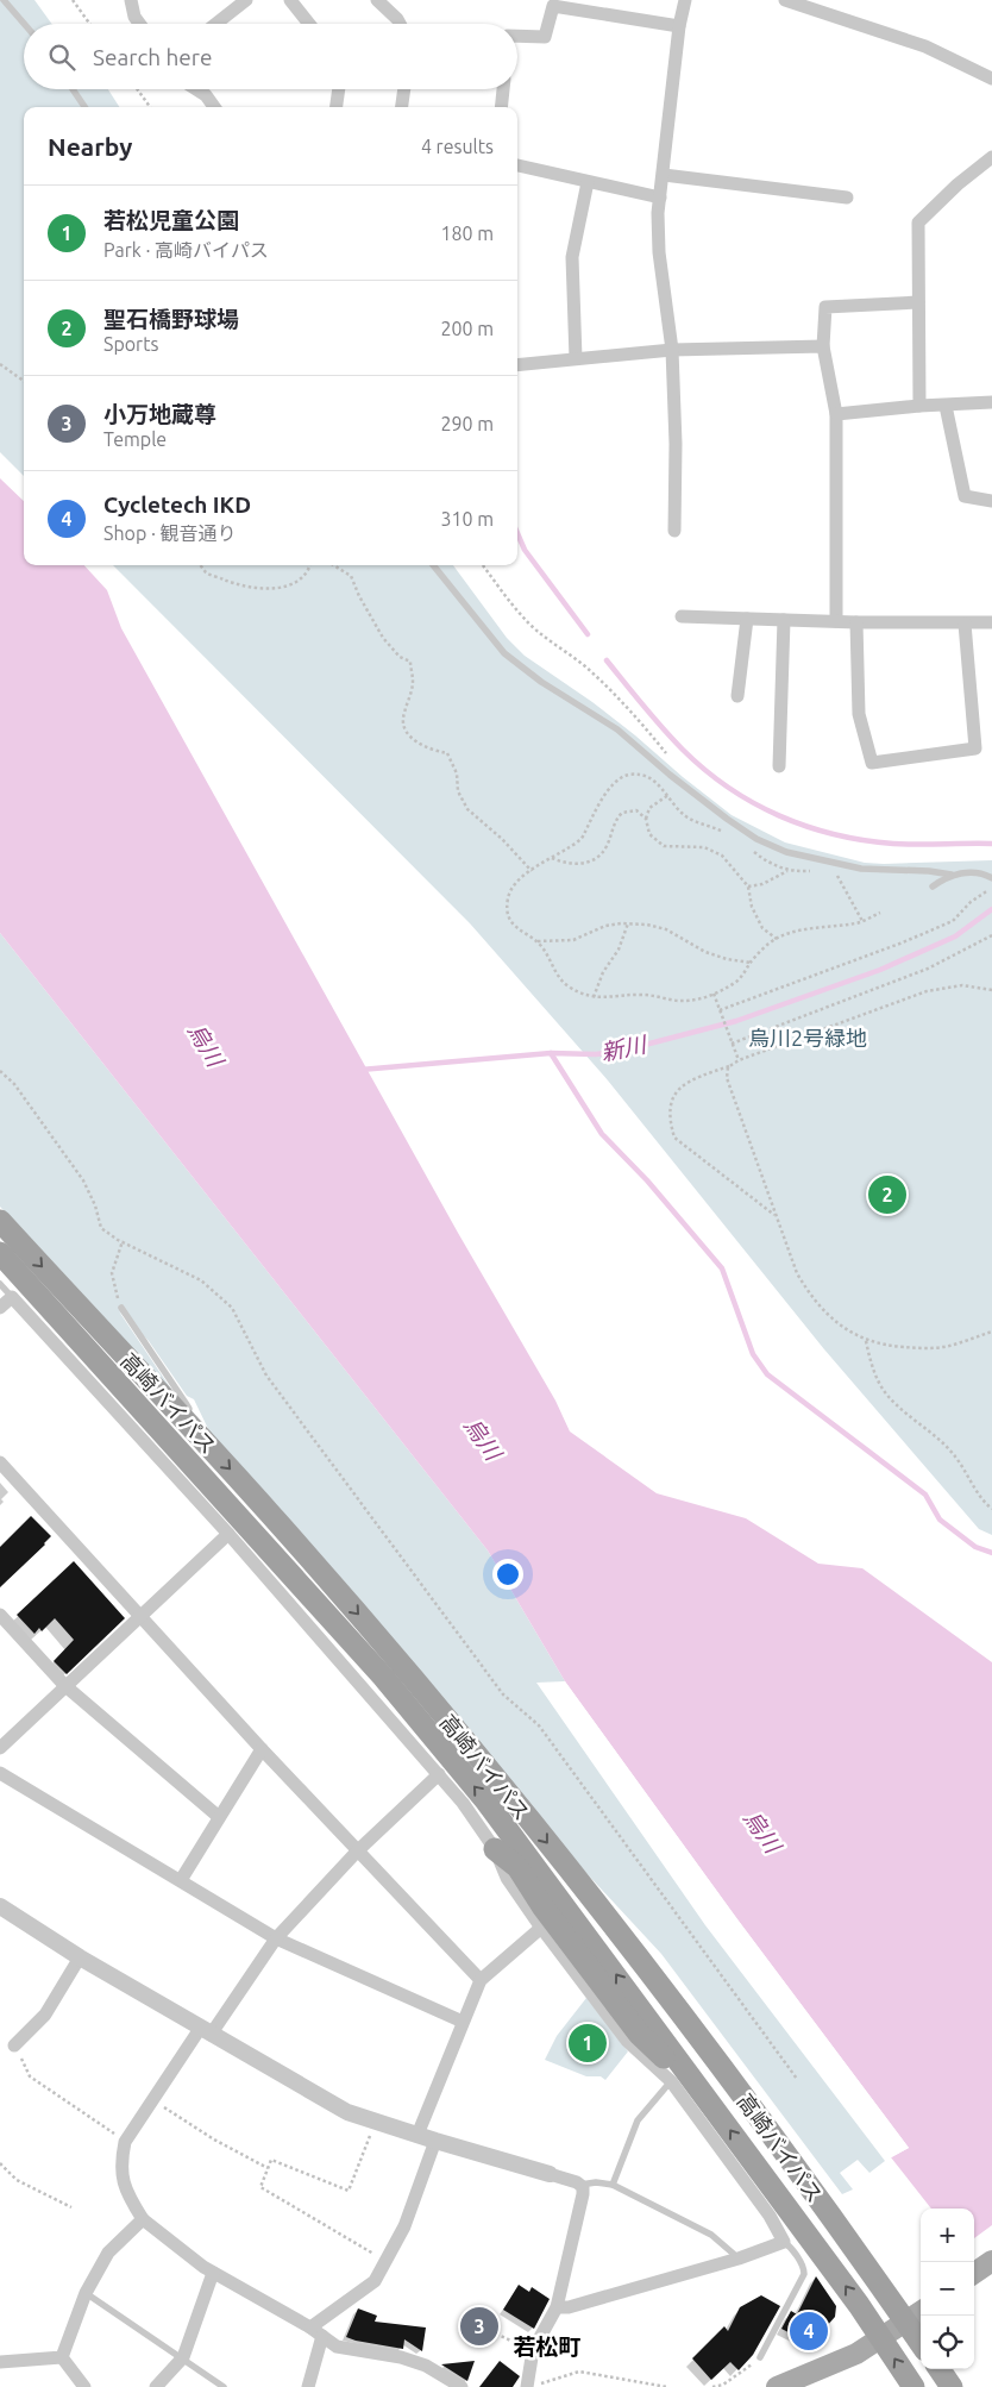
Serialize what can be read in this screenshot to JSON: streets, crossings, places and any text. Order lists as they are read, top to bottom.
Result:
{
  "streets": {
    "highway": ["高崎バイパス"]
  },
  "districts": ["若松町"],
  "water": ["烏川", "新川"],
  "parks": ["烏川2号緑地"],
  "page": {
    "search": "Search here",
    "heading": ["Nearby", "4 results"],
    "list": [
      {
        "mark": "1",
        "name": "若松児童公園",
        "note": "Park · 高崎バイパス",
        "value": "180 m"
      },
      {
        "mark": "2",
        "name": "聖石橋野球場",
        "note": "Sports",
        "value": "200 m"
      },
      {
        "mark": "3",
        "name": "小万地蔵尊",
        "note": "Temple",
        "value": "290 m"
      },
      {
        "mark": "4",
        "name": "Cycletech IKD",
        "note": "Shop · 観音通り",
        "value": "310 m"
      }
    ],
    "pins": [
      "2",
      "1",
      "3",
      "4"
    ],
    "map_buttons": ["+", "−"]
  }
}
